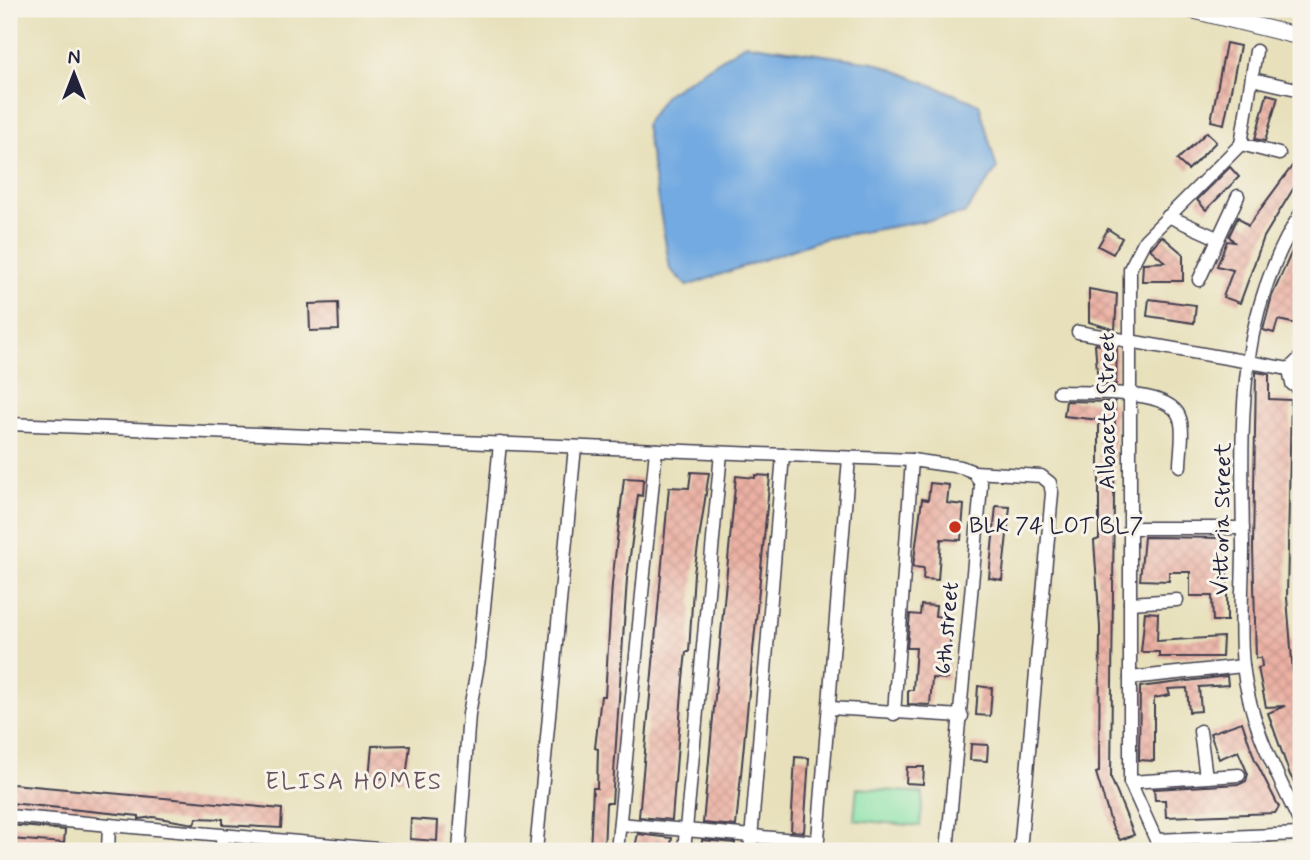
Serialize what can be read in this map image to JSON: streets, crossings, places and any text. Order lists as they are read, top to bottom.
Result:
{
  "streets": {
    "street": ["Albacete Street", "Vittoria Street", "6th street"]
  },
  "districts": ["ELISA HOMES"],
  "places": ["BLK 74 LOT BL7"],
  "north": "top"
}
